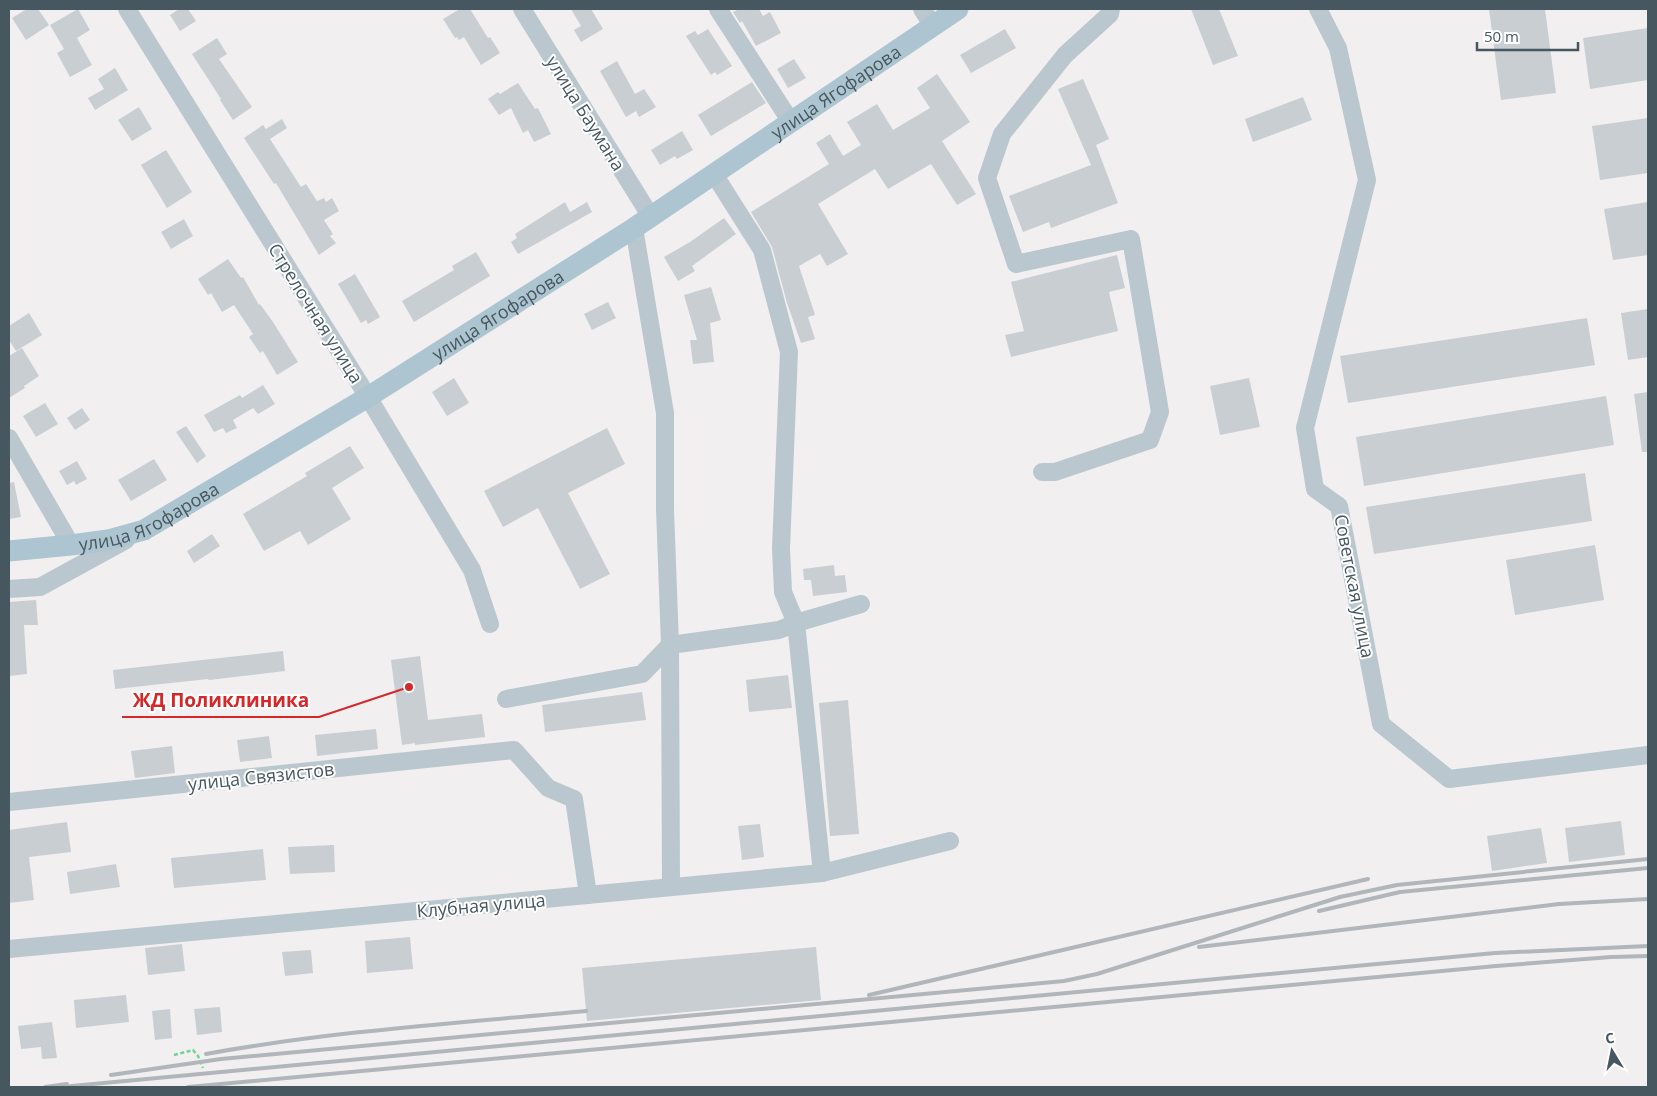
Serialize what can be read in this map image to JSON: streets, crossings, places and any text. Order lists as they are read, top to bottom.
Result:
{
  "streets": {
    "main road": ["улица Ягофарова"],
    "street": [
      "улица Баумана",
      "Стрелочная улица",
      "Советская улица",
      "улица Связистов",
      "Клубная улица"
    ]
  },
  "crossings": [
    ["улица Ягофарова", "улица Баумана"],
    ["улица Ягофарова", "Стрелочная улица"],
    ["улица Связистов", "Клубная улица"]
  ],
  "places": ["ЖД Поликлиника"],
  "scale_bar": "50 m",
  "north": "top"
}
